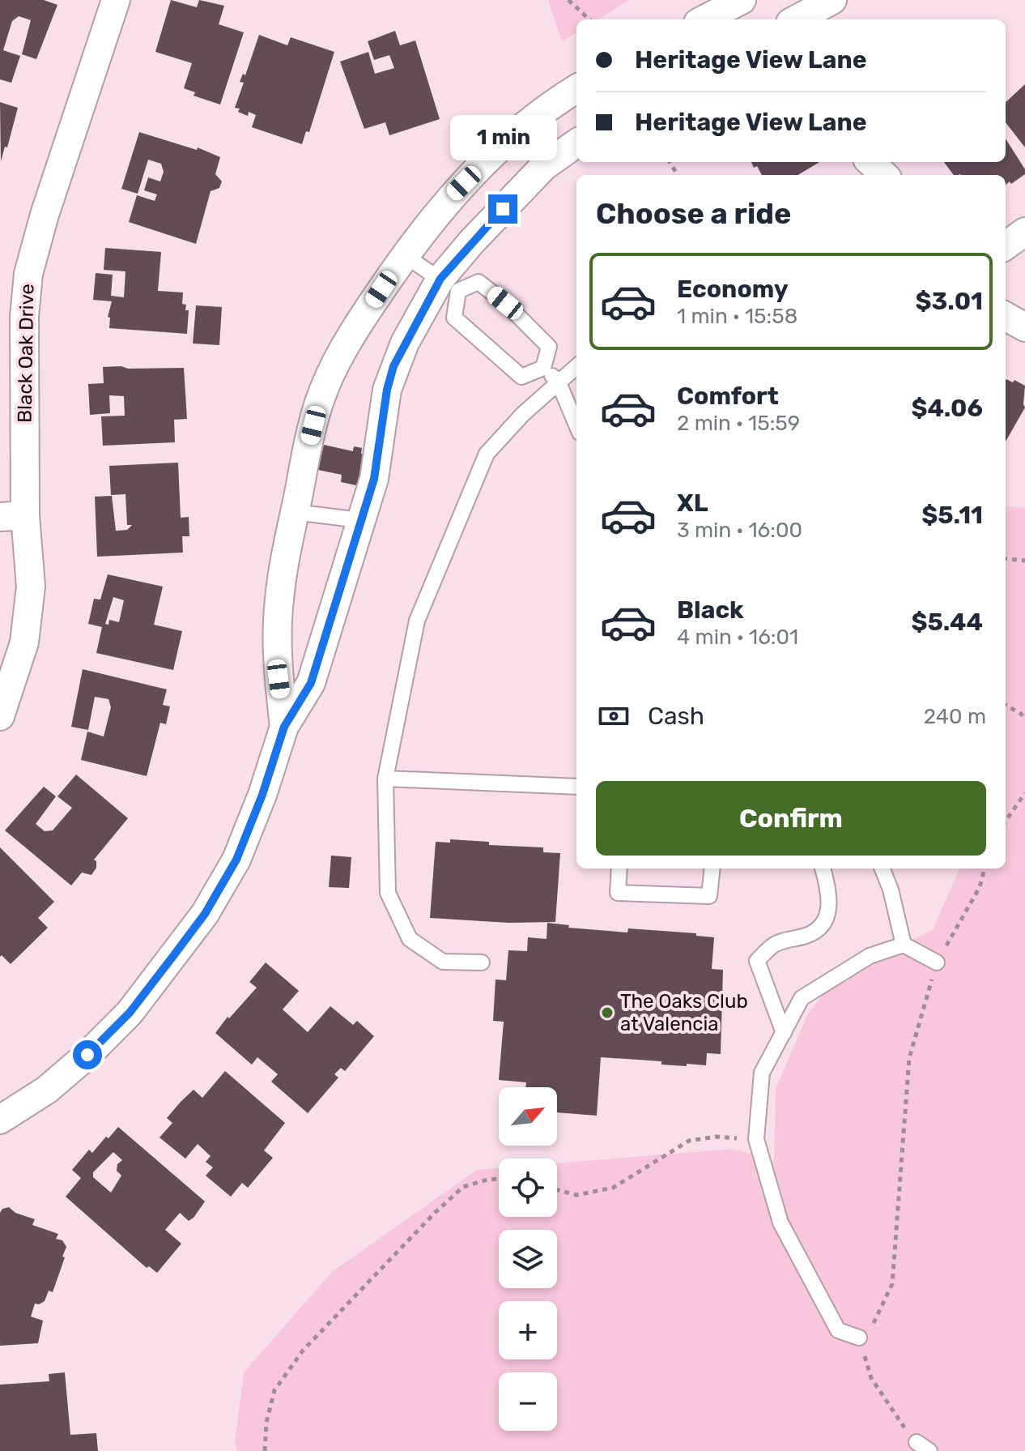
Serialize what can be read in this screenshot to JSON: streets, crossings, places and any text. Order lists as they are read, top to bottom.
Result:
{
  "streets": {
    "street": ["Black Oak Drive"]
  },
  "places": ["The Oaks Club at Valencia"],
  "north": "top right",
  "page": {
    "banner": ["Heritage View Lane", "Heritage View Lane"],
    "bubble": "1 min",
    "heading": "Choose a ride",
    "list": [
      {
        "name": "Economy",
        "note": "1 min · 15:58",
        "value": "$3.01"
      },
      {
        "name": "Comfort",
        "note": "2 min · 15:59",
        "value": "$4.06"
      },
      {
        "name": "XL",
        "note": "3 min · 16:00",
        "value": "$5.11"
      },
      {
        "name": "Black",
        "note": "4 min · 16:01",
        "value": "$5.44"
      }
    ],
    "pay": ["Cash", "240 m"],
    "buttons": "Confirm",
    "map_buttons": ["+", "−"]
  }
}
